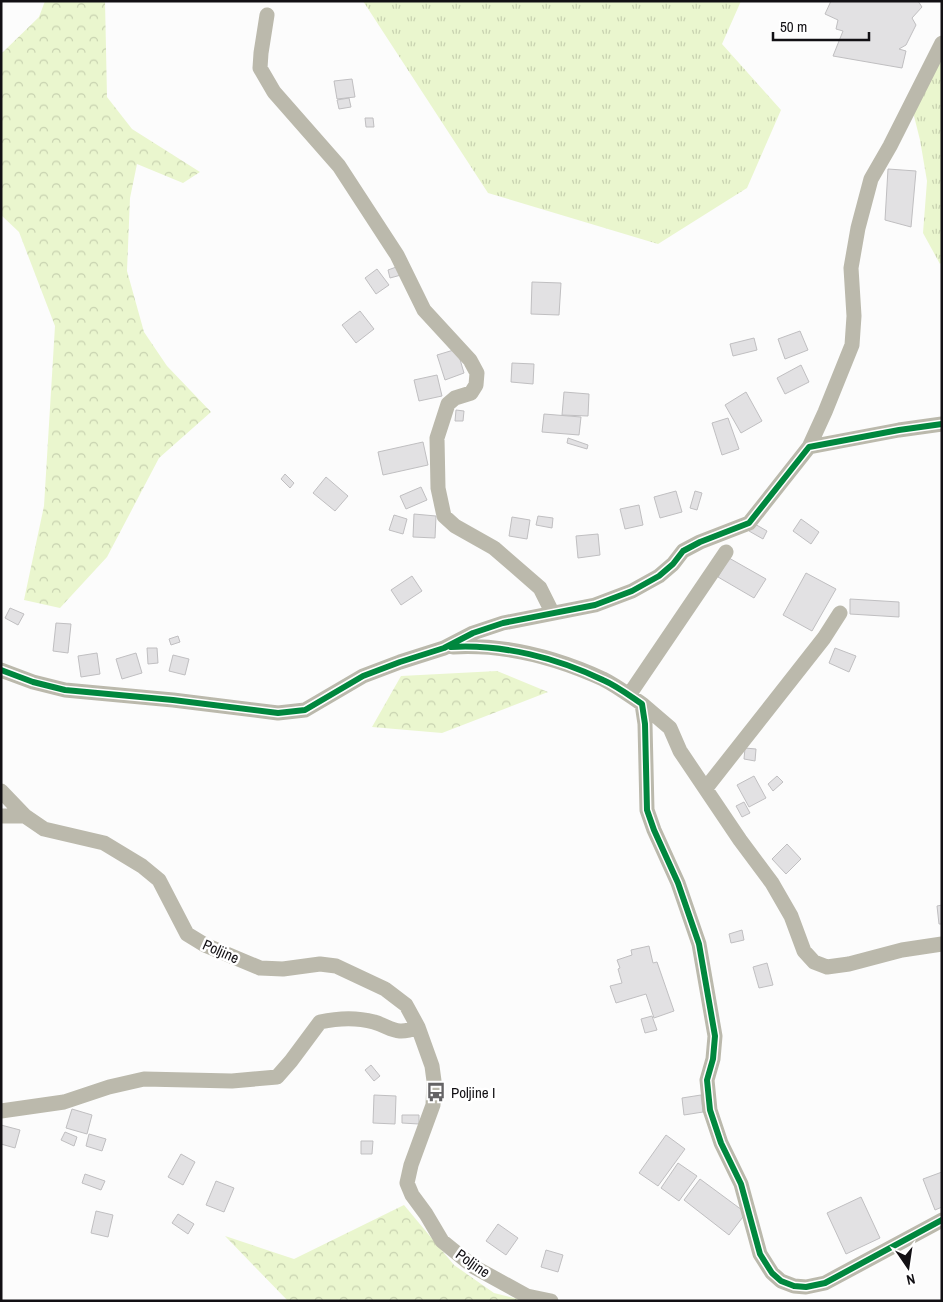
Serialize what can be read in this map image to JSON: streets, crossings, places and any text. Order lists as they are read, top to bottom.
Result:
{
  "streets": {
    "street": ["Poljine"]
  },
  "places": {
    "bus stop": ["Poljine I"]
  },
  "scale_bar": "50 m",
  "north": "bottom"
}
